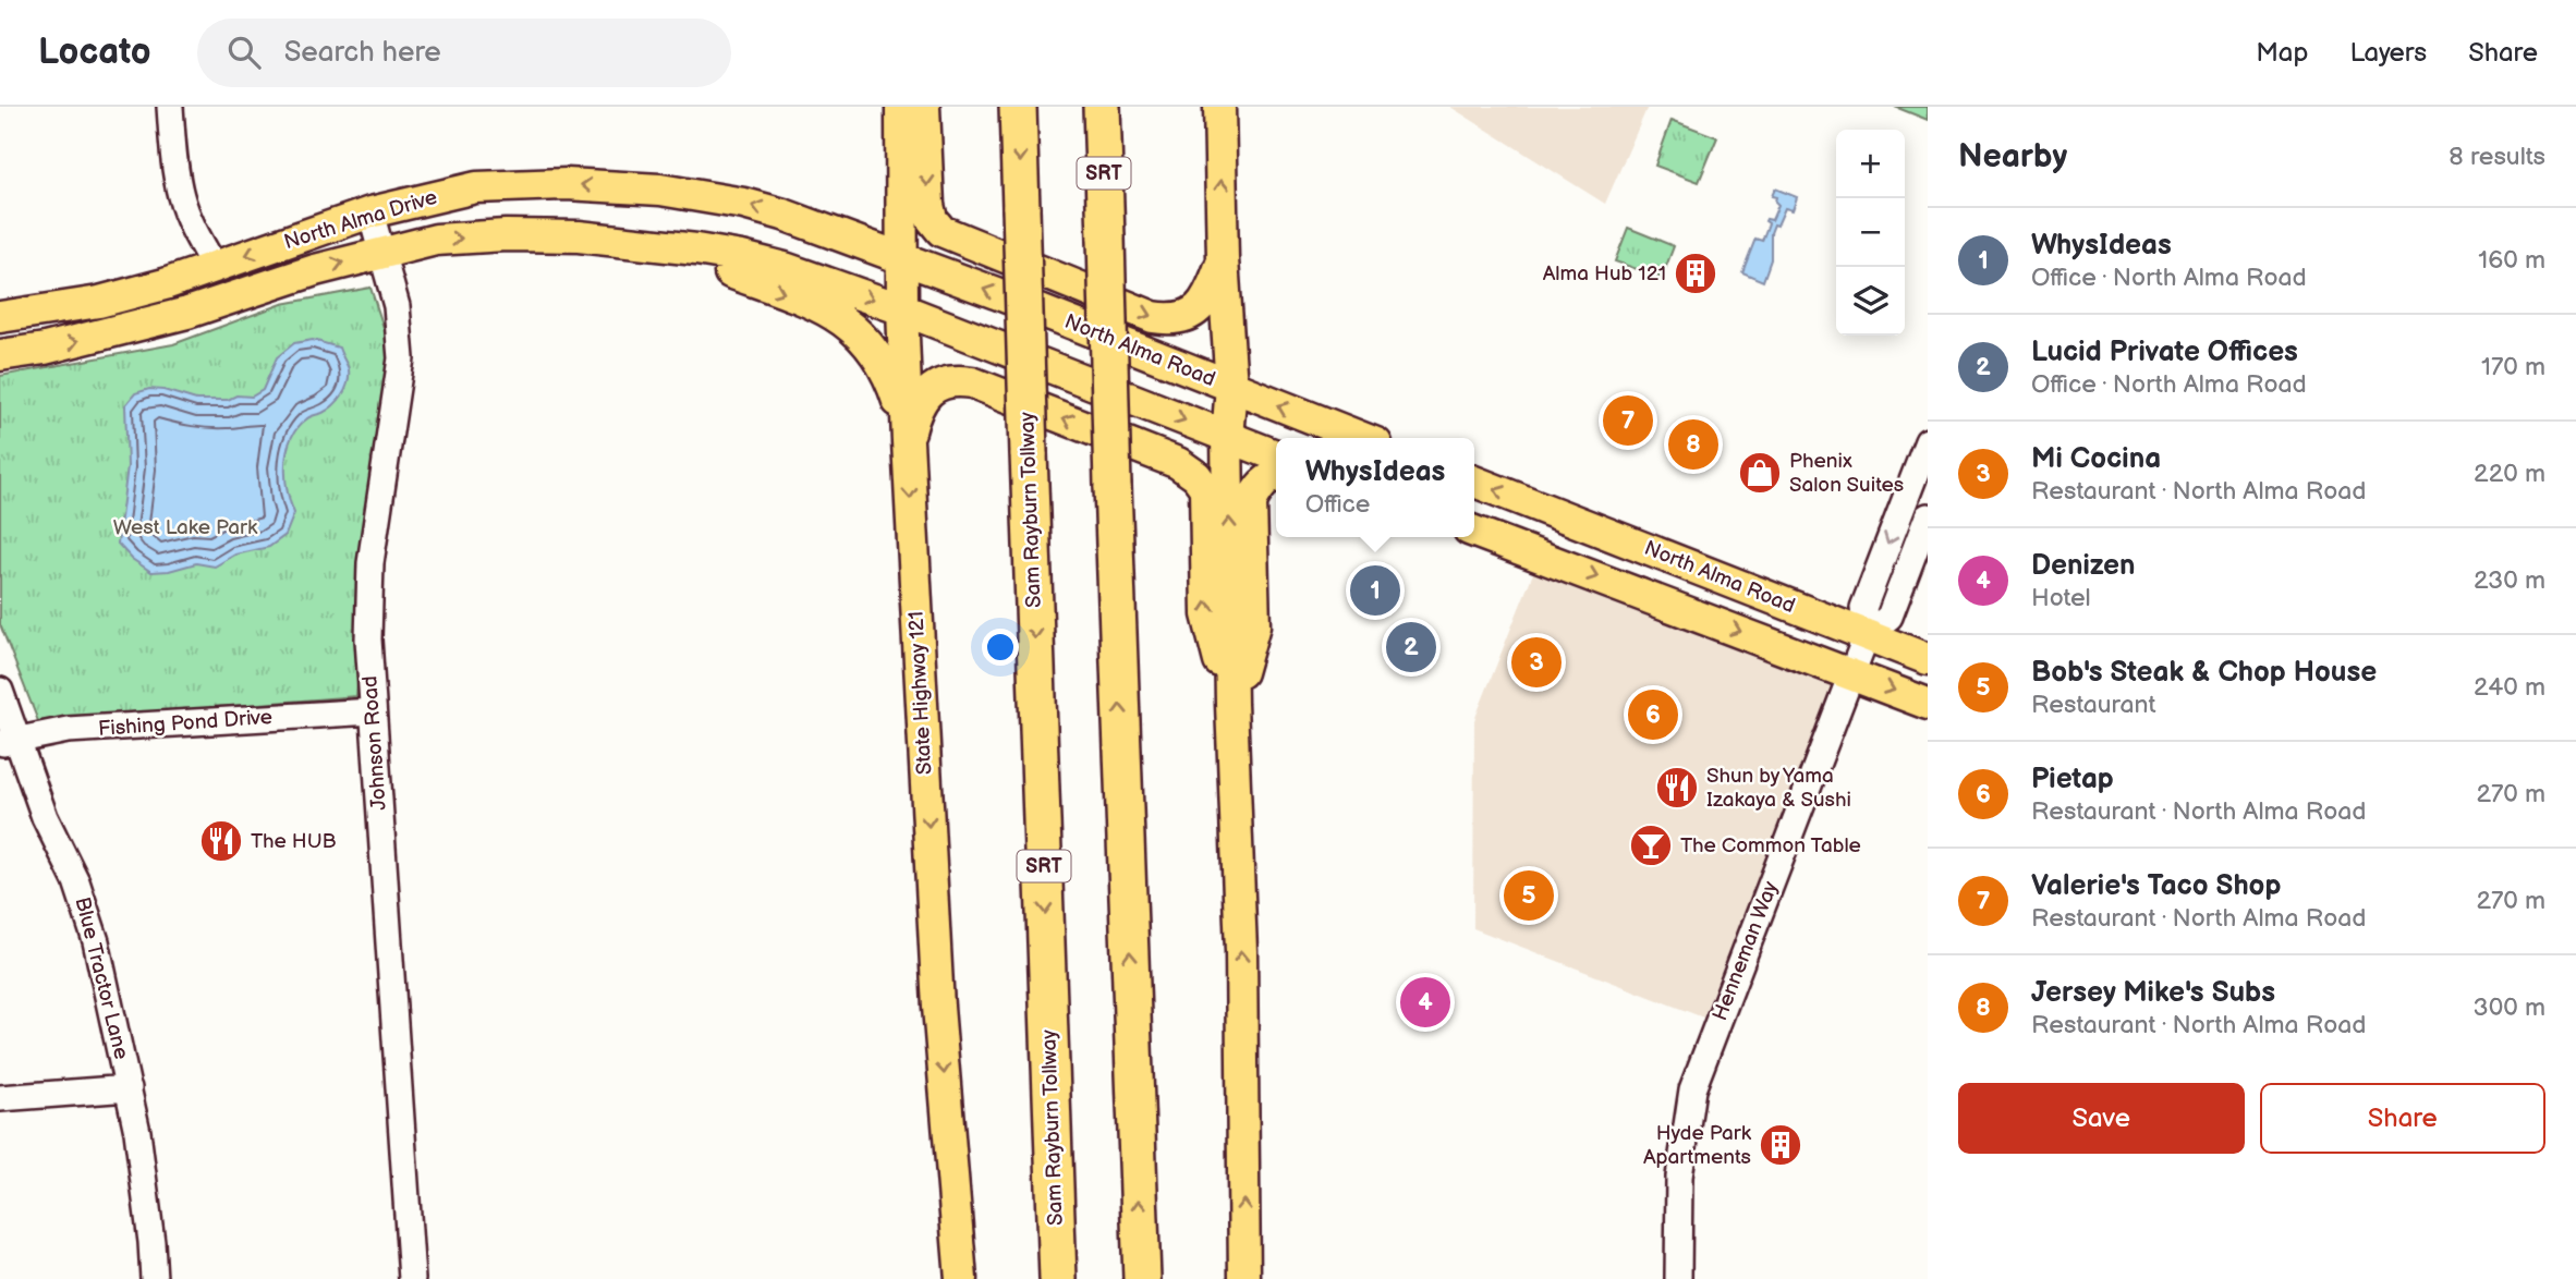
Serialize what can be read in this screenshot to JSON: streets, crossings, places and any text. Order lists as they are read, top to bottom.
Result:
{
  "streets": {
    "highway": ["SRT", "Sam Rayburn Tollway"],
    "main road": ["North Alma Drive", "North Alma Road", "State Highway 121"],
    "street": [
      "Fishing Pond Drive",
      "Johnson Road",
      "Henneman Way",
      "Blue Tractor Lane"
    ]
  },
  "crossings": [
    ["North Alma Drive", "North Alma Road"],
    ["North Alma Drive", "State Highway 121"],
    ["North Alma Drive", "Johnson Road"],
    ["North Alma Road", "State Highway 121"],
    ["North Alma Road", "Henneman Way"],
    ["Fishing Pond Drive", "Johnson Road"],
    ["Fishing Pond Drive", "Blue Tractor Lane"]
  ],
  "one_way": ["State Highway 121"],
  "parks": ["West Lake Park"],
  "places": {
    "building": ["Alma Hub 121", "Hyde Park Apartments"],
    "shop": ["Phenix Salon Suites"],
    "restaurant": ["Shun by Yama Izakaya & Sushi", "The HUB"],
    "bar": ["The Common Table"]
  },
  "page": {
    "header": "Locato",
    "search": "Search here",
    "nav": ["Map", "Layers", "Share"],
    "heading": ["Nearby", "8 results"],
    "map_buttons": ["+", "−"],
    "list": [
      {
        "mark": "1",
        "name": "WhysIdeas",
        "note": "Office · North Alma Road",
        "value": "160 m"
      },
      {
        "mark": "2",
        "name": "Lucid Private Offices",
        "note": "Office · North Alma Road",
        "value": "170 m"
      },
      {
        "mark": "3",
        "name": "Mi Cocina",
        "note": "Restaurant · North Alma Road",
        "value": "220 m"
      },
      {
        "mark": "4",
        "name": "Denizen",
        "note": "Hotel",
        "value": "230 m"
      },
      {
        "mark": "5",
        "name": "Bob's Steak & Chop House",
        "note": "Restaurant",
        "value": "240 m"
      },
      {
        "mark": "6",
        "name": "Pietap",
        "note": "Restaurant · North Alma Road",
        "value": "270 m"
      },
      {
        "mark": "7",
        "name": "Valerie's Taco Shop",
        "note": "Restaurant · North Alma Road",
        "value": "270 m"
      },
      {
        "mark": "8",
        "name": "Jersey Mike's Subs",
        "note": "Restaurant · North Alma Road",
        "value": "300 m"
      }
    ],
    "pins": [
      "7",
      "8",
      "1",
      "2",
      "3",
      "6",
      "5",
      "4"
    ],
    "popup": ["WhysIdeas", "Office"],
    "buttons": ["Save", "Share"]
  }
}
